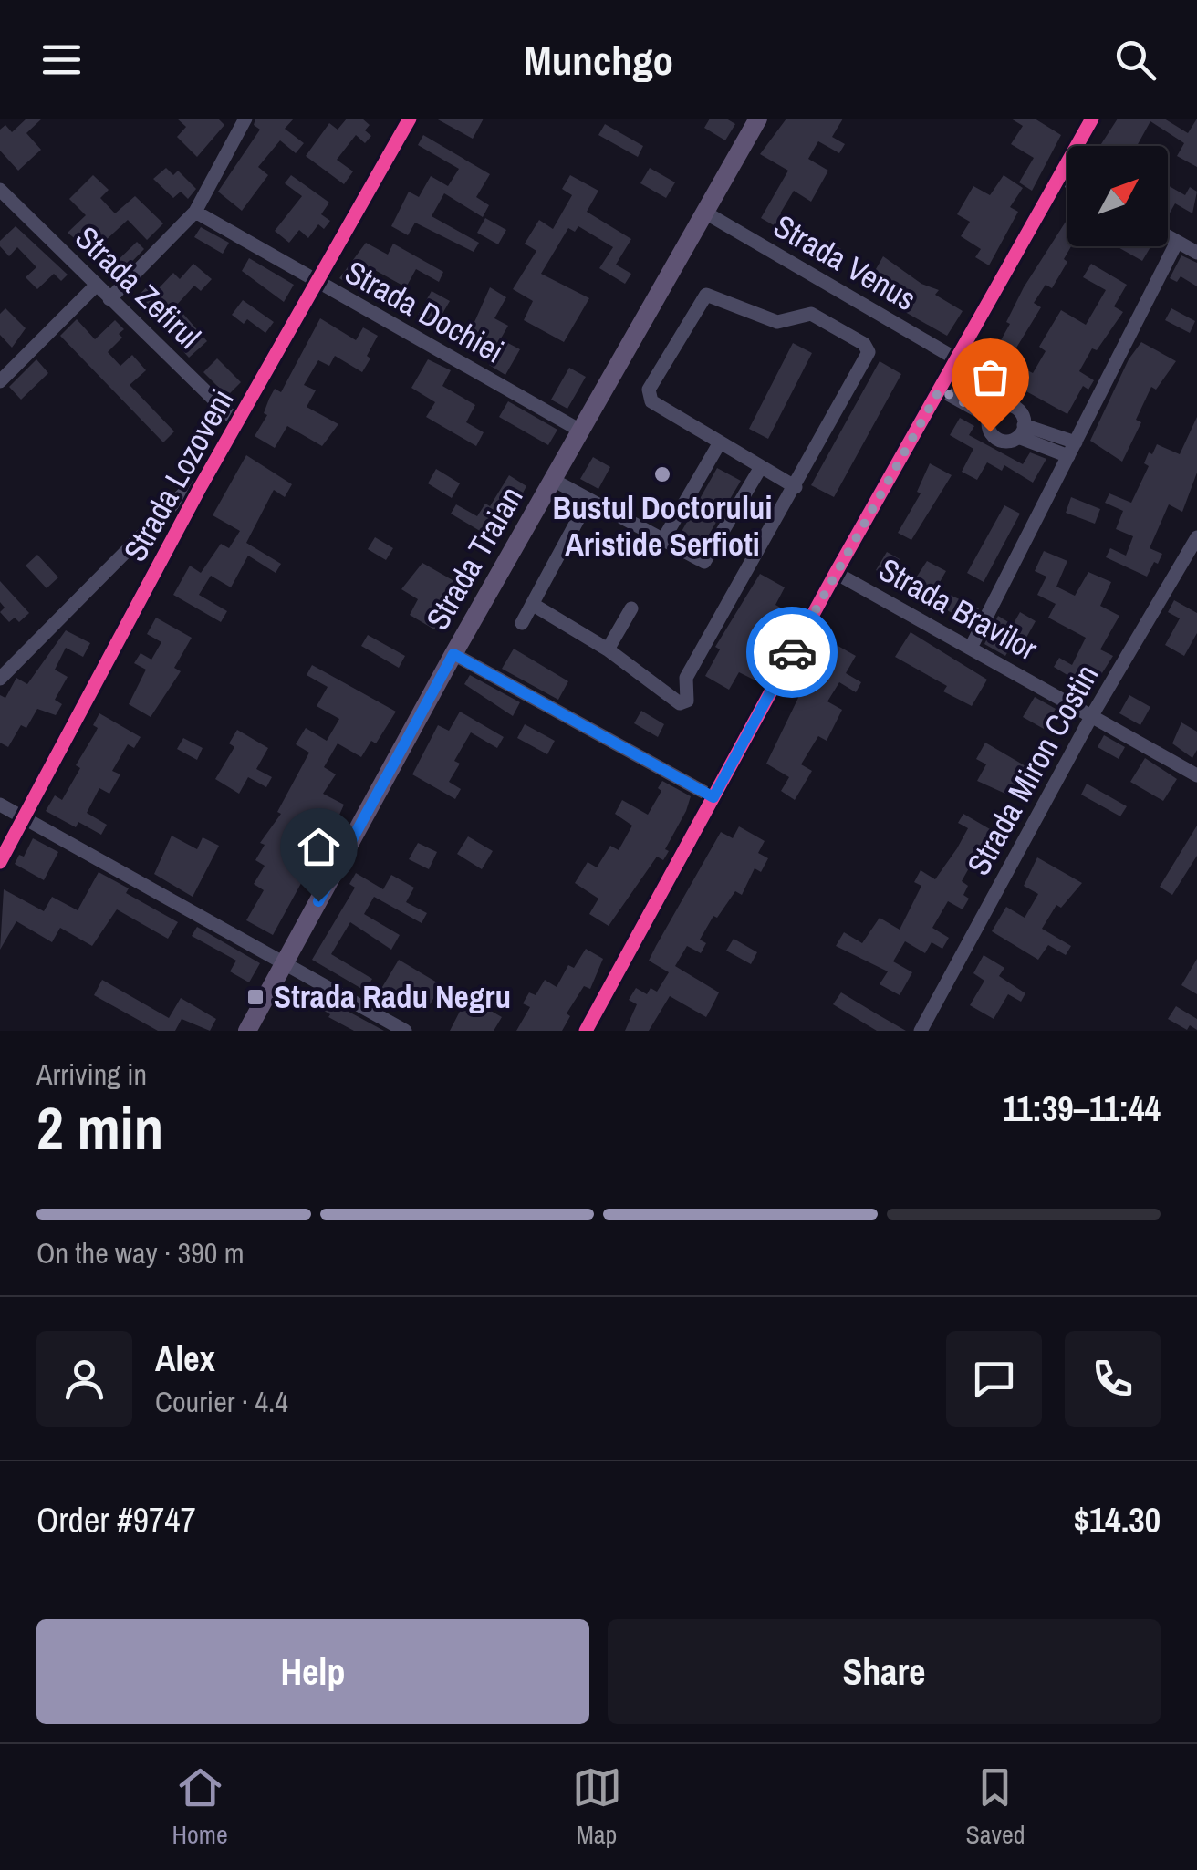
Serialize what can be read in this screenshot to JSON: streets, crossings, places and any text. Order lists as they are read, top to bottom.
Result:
{
  "streets": {
    "main road": ["Strada Traian"],
    "street": [
      "Strada Venus",
      "Strada Zefirul",
      "Strada Dochiei",
      "Strada Lozoveni",
      "Strada Bravilor",
      "Strada Miron Costin"
    ]
  },
  "crossings": [
    ["Strada Venus", "Strada Traian"],
    ["Strada Zefirul", "Strada Lozoveni"],
    ["Strada Dochiei", "Strada Lozoveni"],
    ["Strada Dochiei", "Strada Traian"],
    ["Strada Bravilor", "Strada Miron Costin"]
  ],
  "places": {
    "other": ["Bustul Doctorului Aristide Serfioti"],
    "transit": ["Strada Radu Negru"]
  },
  "north": "top right",
  "page": {
    "header": "Munchgo",
    "heading": ["2 min", "Arriving in", "11:39–11:44"],
    "panel": [
      "Alex",
      "Courier · 4.4",
      "Order #9747",
      "$14.30"
    ],
    "bar": "On the way · 390 m",
    "buttons": ["Help", "Share"],
    "tabs": ["Home", "Map", "Saved"]
  }
}
